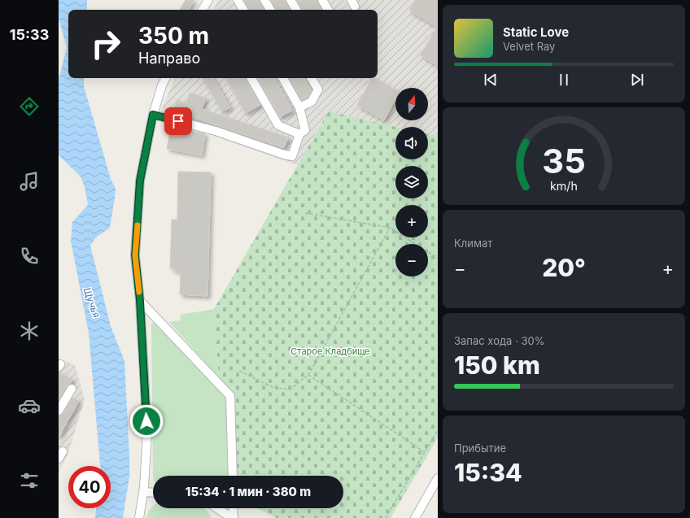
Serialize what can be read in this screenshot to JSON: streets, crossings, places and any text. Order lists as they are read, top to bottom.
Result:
{
  "water": ["Щучья"],
  "parks": ["Старое Кладбище"],
  "north": "top",
  "page": {
    "tabs": "15:33",
    "turn": ["350 m", "Направо"],
    "song": ["Static Love", "Velvet Ray"],
    "map_buttons": ["+", "−"],
    "tile": [
      "Климат",
      ["Запас хода · 30%", "150 km"],
      ["Прибытие", "15:34"]
    ],
    "heat": ["−", "20°", "+"],
    "limit": "40",
    "trip": "15:34 · 1 мин · 380 m",
    "gauge": ["35", "km/h"]
  }
}
